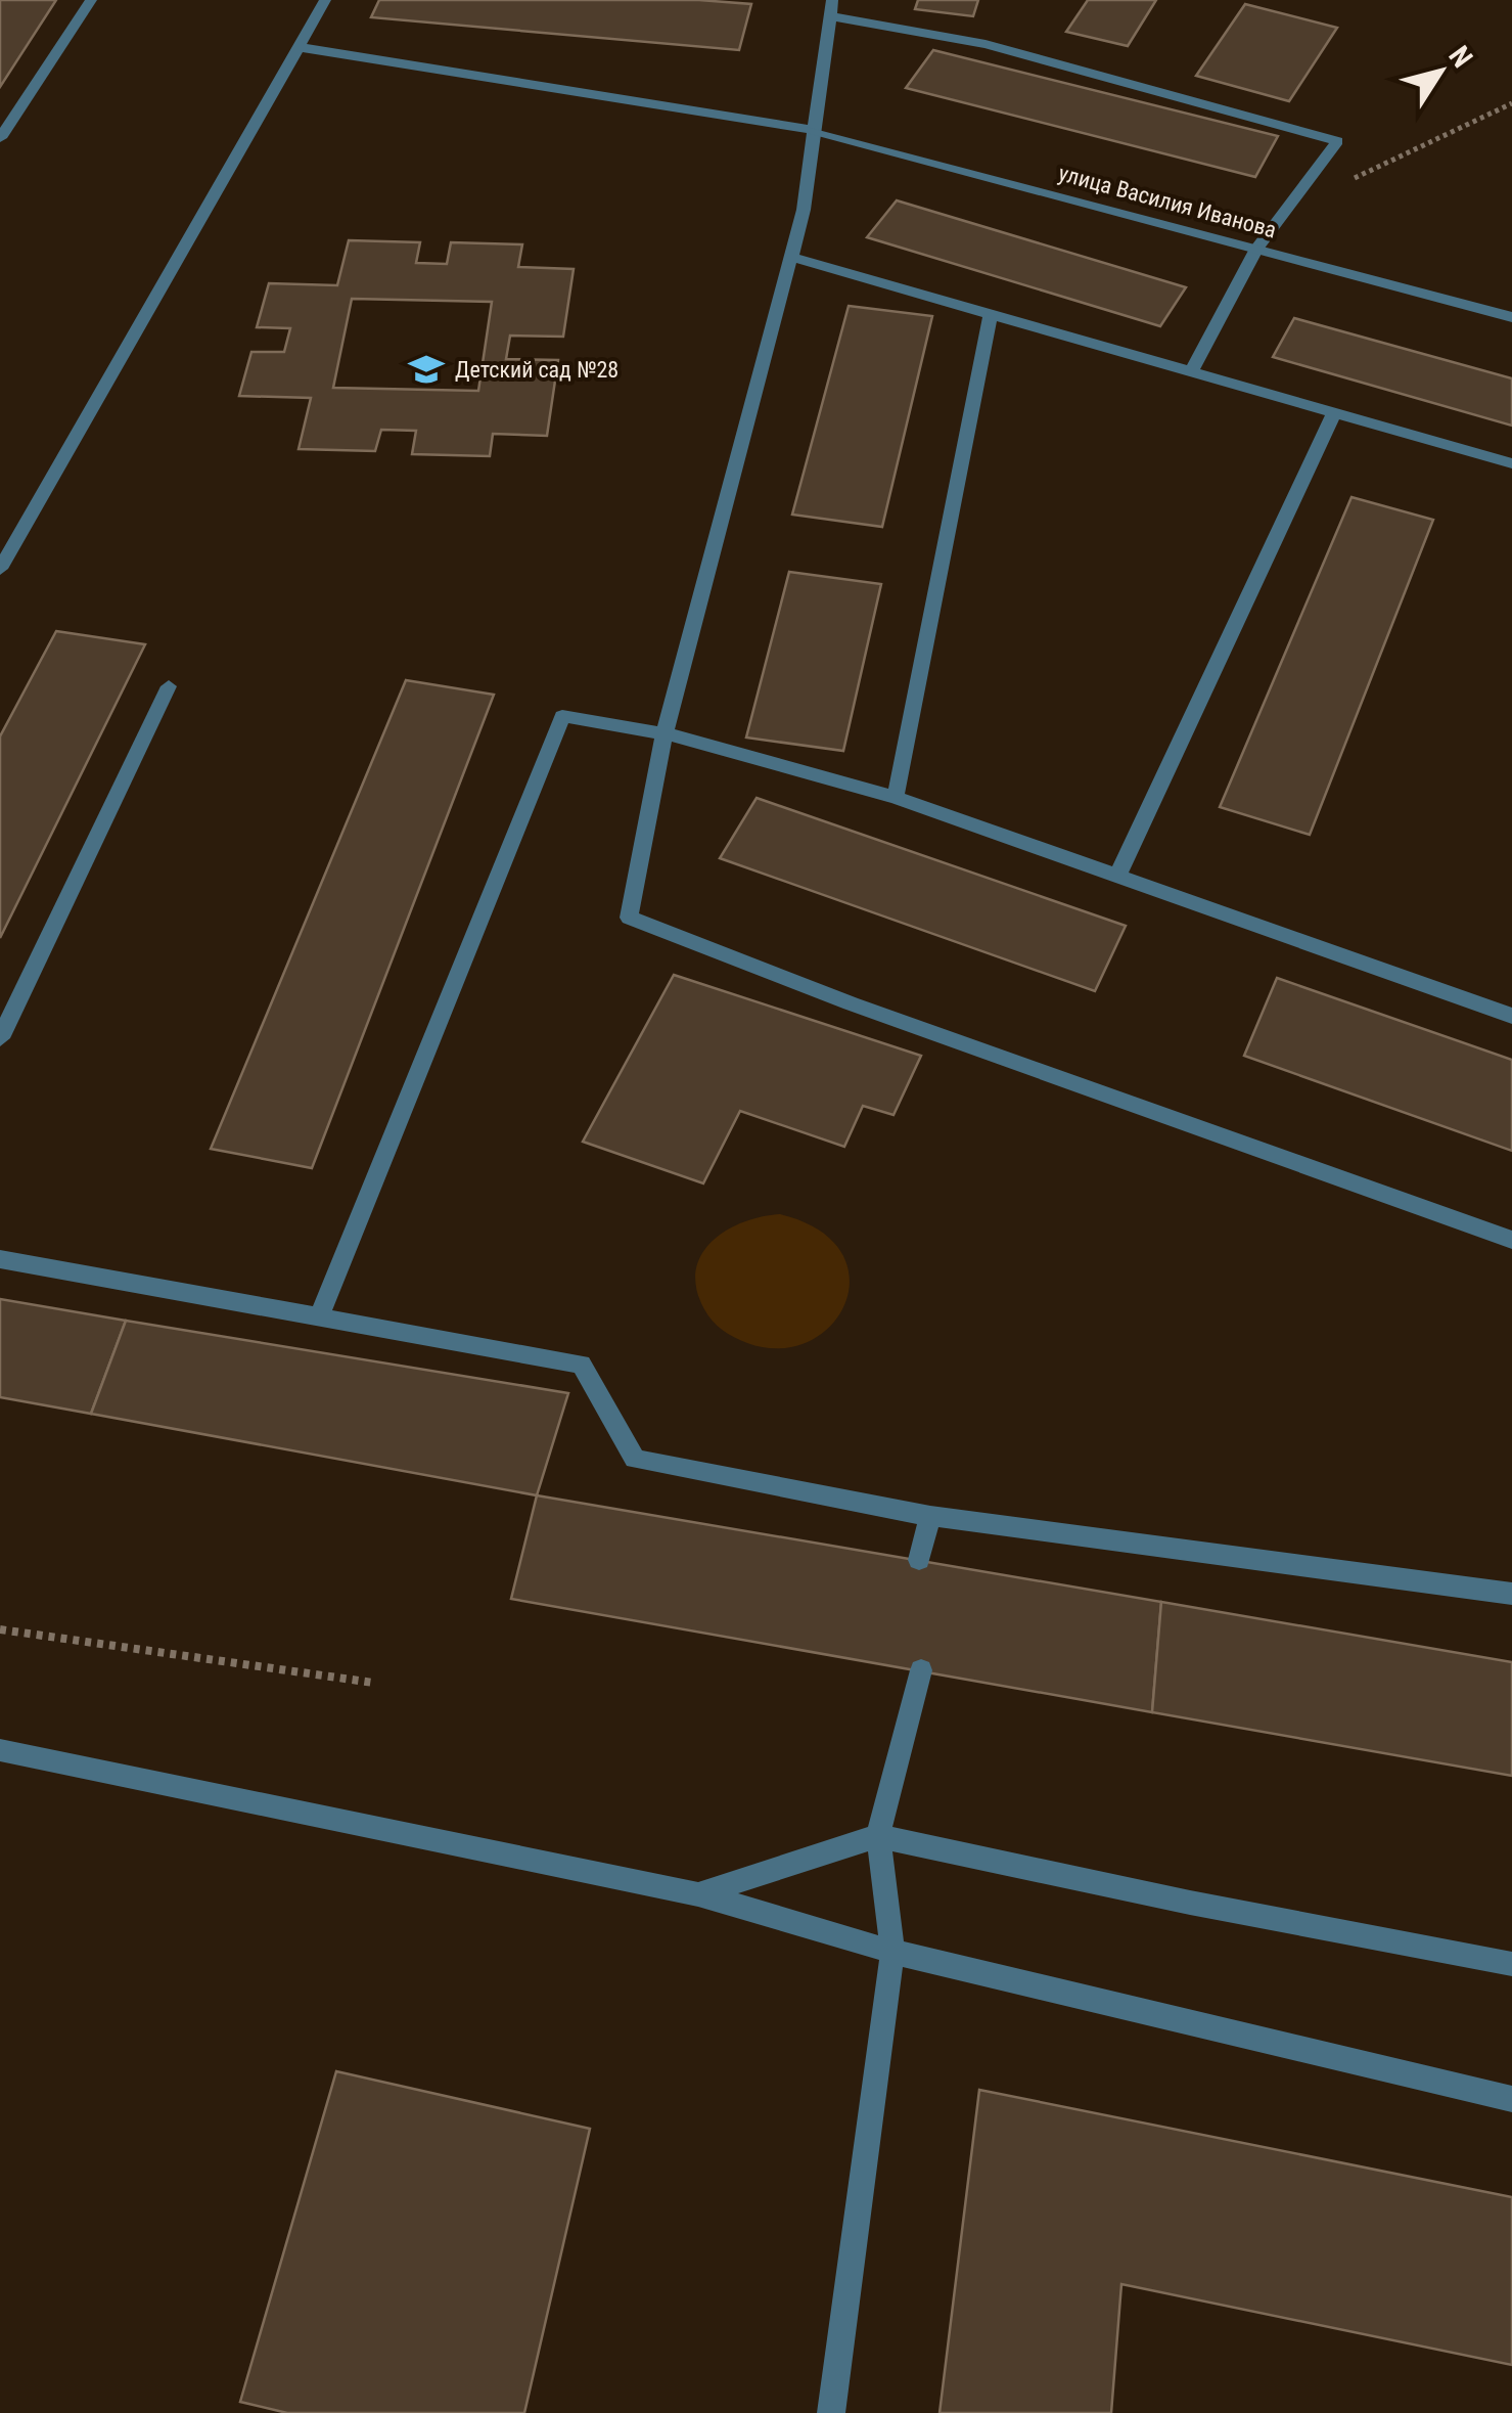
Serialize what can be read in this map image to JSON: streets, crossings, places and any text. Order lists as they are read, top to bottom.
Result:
{
  "streets": {
    "street": ["улица Василия Иванова"]
  },
  "places": {
    "school or university": ["Детский сад №28"]
  },
  "north": "top right"
}
